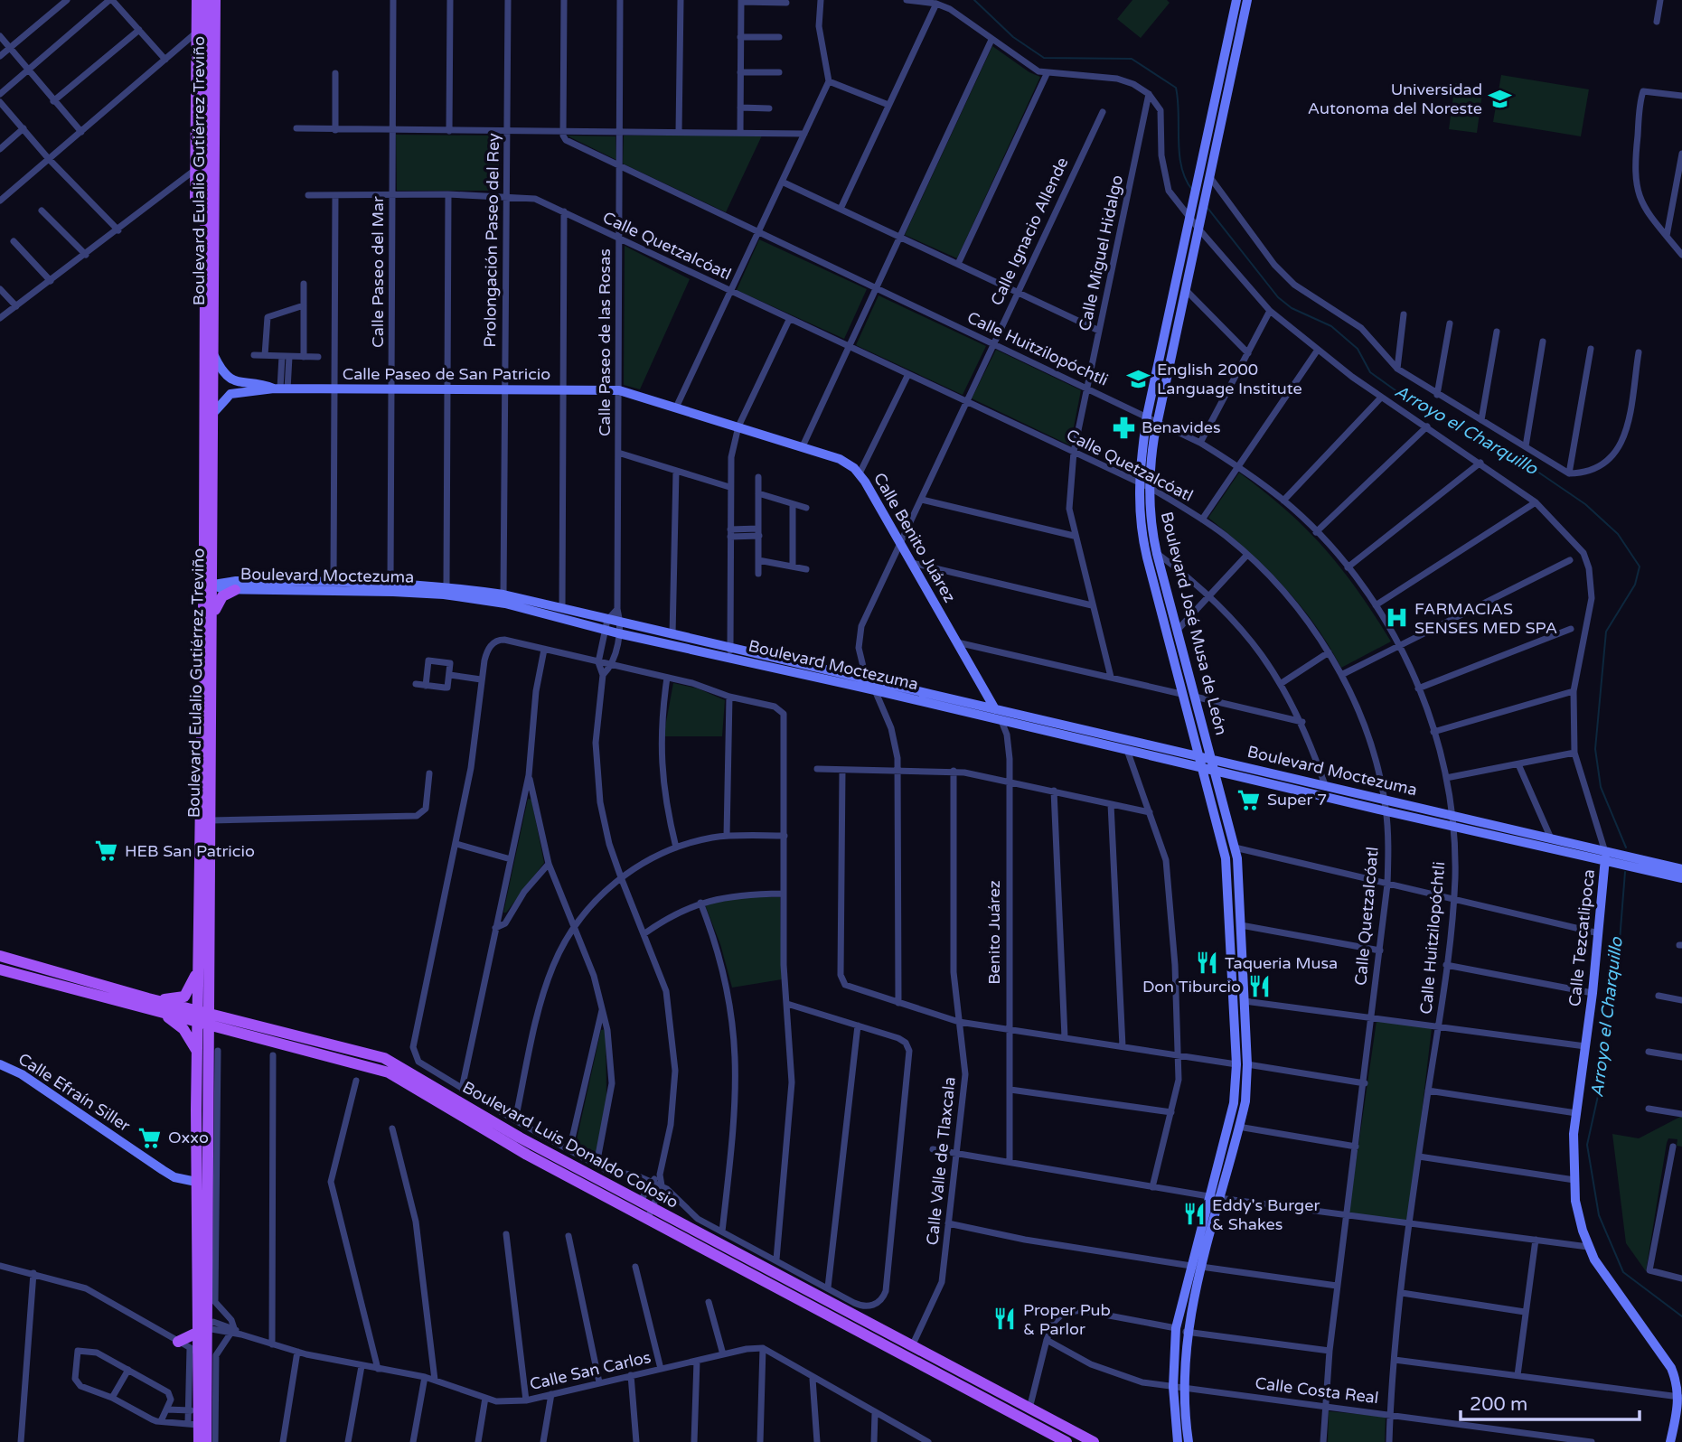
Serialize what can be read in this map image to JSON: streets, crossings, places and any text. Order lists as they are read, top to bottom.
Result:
{
  "streets": {
    "main road": [
      "Boulevard Eulalio Gutiérrez Treviño",
      "Calle Paseo de San Patricio",
      "Calle Benito Juárez",
      "Boulevard Moctezuma",
      "Boulevard José Musa de León",
      "Benito Juárez",
      "Calle Tezcatlipoca",
      "Calle Efraín Siller",
      "Boulevard Luis Donaldo Colosio"
    ],
    "street": [
      "Calle Ignacio Allende",
      "Prolongación Paseo del Rey",
      "Calle Quetzalcóatl",
      "Calle Miguel Hidalgo",
      "Calle Paseo del Mar",
      "Calle Paseo de las Rosas",
      "Calle Huitzilopóchtli",
      "Calle Valle de Tlaxcala",
      "Calle San Carlos",
      "Calle Costa Real"
    ]
  },
  "crossings": [
    ["Boulevard Eulalio Gutiérrez Treviño", "Calle Paseo de San Patricio"],
    ["Boulevard Eulalio Gutiérrez Treviño", "Boulevard Moctezuma"],
    ["Boulevard Eulalio Gutiérrez Treviño", "Calle Efraín Siller"],
    ["Boulevard Eulalio Gutiérrez Treviño", "Boulevard Luis Donaldo Colosio"],
    ["Boulevard Eulalio Gutiérrez Treviño", "Calle San Carlos"],
    ["Calle Ignacio Allende", "Calle Quetzalcóatl"],
    ["Calle Ignacio Allende", "Calle Huitzilopóchtli"],
    ["Calle Ignacio Allende", "Calle Benito Juárez"],
    ["Calle Ignacio Allende", "Boulevard Moctezuma"],
    ["Prolongación Paseo del Rey", "Calle Quetzalcóatl"],
    ["Prolongación Paseo del Rey", "Calle Paseo de San Patricio"],
    ["Prolongación Paseo del Rey", "Boulevard Moctezuma"],
    ["Calle Quetzalcóatl", "Calle Miguel Hidalgo"],
    ["Calle Quetzalcóatl", "Calle Paseo del Mar"],
    ["Calle Quetzalcóatl", "Calle Paseo de las Rosas"],
    ["Calle Quetzalcóatl", "Boulevard Moctezuma"],
    ["Calle Quetzalcóatl", "Boulevard José Musa de León"],
    ["Calle Quetzalcóatl", "Calle Costa Real"],
    ["Calle Miguel Hidalgo", "Calle Huitzilopóchtli"],
    ["Calle Miguel Hidalgo", "Calle Tezcatlipoca"],
    ["Calle Paseo del Mar", "Calle Paseo de San Patricio"],
    ["Calle Paseo del Mar", "Boulevard Moctezuma"],
    ["Calle Paseo de las Rosas", "Calle Huitzilopóchtli"],
    ["Calle Paseo de las Rosas", "Calle Paseo de San Patricio"],
    ["Calle Paseo de las Rosas", "Calle Benito Juárez"],
    ["Calle Paseo de las Rosas", "Boulevard Moctezuma"],
    ["Calle Huitzilopóchtli", "Boulevard Moctezuma"],
    ["Calle Huitzilopóchtli", "Boulevard José Musa de León"],
    ["Calle Huitzilopóchtli", "Calle Costa Real"],
    ["Calle Paseo de San Patricio", "Calle Benito Juárez"],
    ["Calle Benito Juárez", "Boulevard Moctezuma"],
    ["Calle Benito Juárez", "Benito Juárez"],
    ["Boulevard Moctezuma", "Boulevard José Musa de León"],
    ["Boulevard Moctezuma", "Benito Juárez"],
    ["Boulevard Moctezuma", "Calle Tezcatlipoca"],
    ["Boulevard José Musa de León", "Calle Tezcatlipoca"],
    ["Boulevard José Musa de León", "Calle Costa Real"],
    ["Boulevard Luis Donaldo Colosio", "Calle Valle de Tlaxcala"]
  ],
  "water": ["Arroyo el Charquillo"],
  "places": {
    "school or university": ["Universidad Autonoma del Noreste", "English 2000 Language Institute"],
    "pharmacy": ["Benavides"],
    "hospital": ["FARMACIAS SENSES MED SPA"],
    "supermarket": ["Super 7", "HEB San Patricio", "Oxxo"],
    "restaurant": [
      "Taqueria Musa",
      "Don Tiburcio",
      "Eddy's Burger & Shakes",
      "Proper Pub & Parlor"
    ]
  },
  "scale_bar": "200 m"
}
